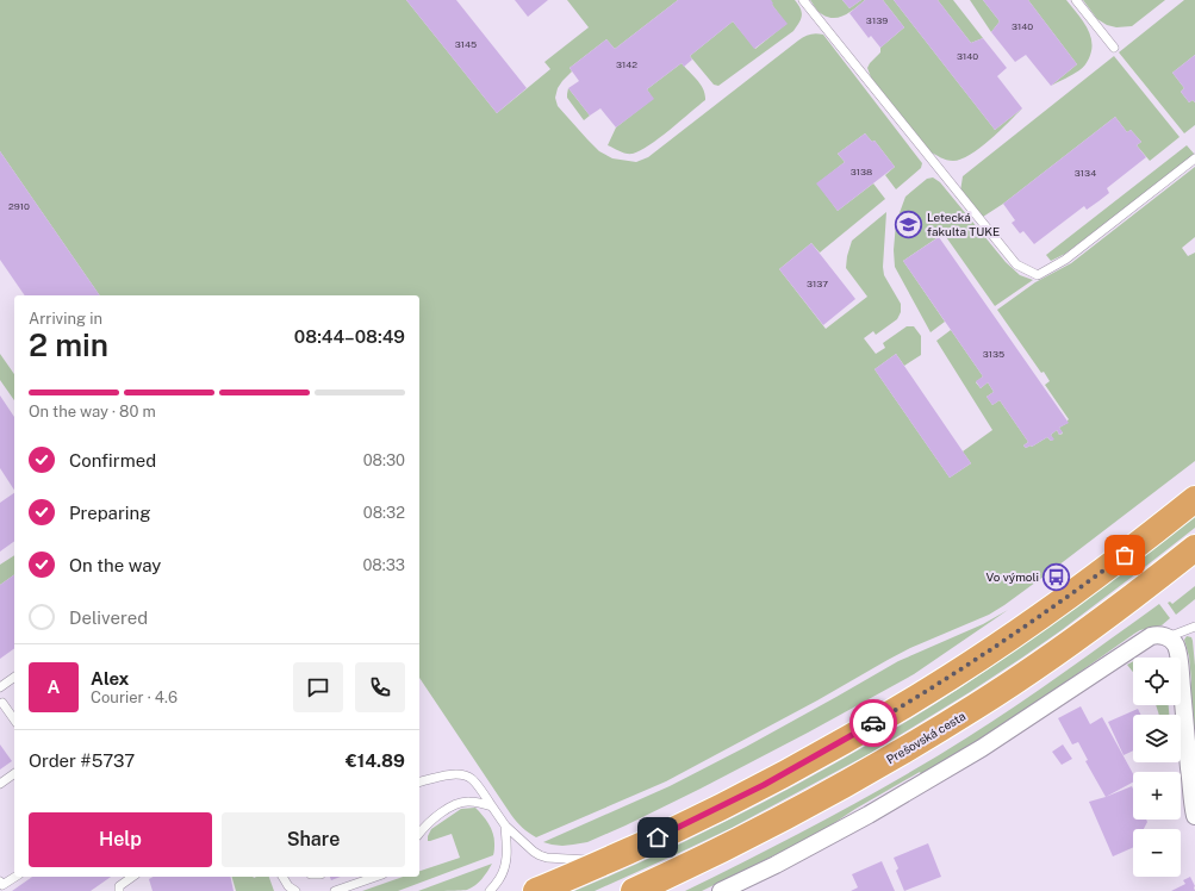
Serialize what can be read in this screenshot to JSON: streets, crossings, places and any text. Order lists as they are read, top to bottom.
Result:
{
  "streets": {
    "highway": ["Prešovská cesta"]
  },
  "places": {
    "school or university": ["Letecká fakulta TUKE"],
    "bus stop": ["Vo výmoli"]
  },
  "house_numbers": [
    "3139",
    "3140",
    "3145",
    "3140",
    "3142",
    "3138",
    "3134",
    "2910",
    "3137",
    "3135"
  ],
  "page": {
    "heading": ["2 min", "Arriving in", "08:44–08:49"],
    "panel": [
      "Alex",
      "Courier · 4.6",
      "Order #5737",
      "€14.89"
    ],
    "bar": "On the way · 80 m",
    "list": [
      ["Confirmed", "08:30"],
      ["Preparing", "08:32"],
      ["On the way", "08:33"],
      "Delivered"
    ],
    "map_buttons": ["+", "−"],
    "round": "A",
    "buttons": ["Help", "Share"]
  }
}
